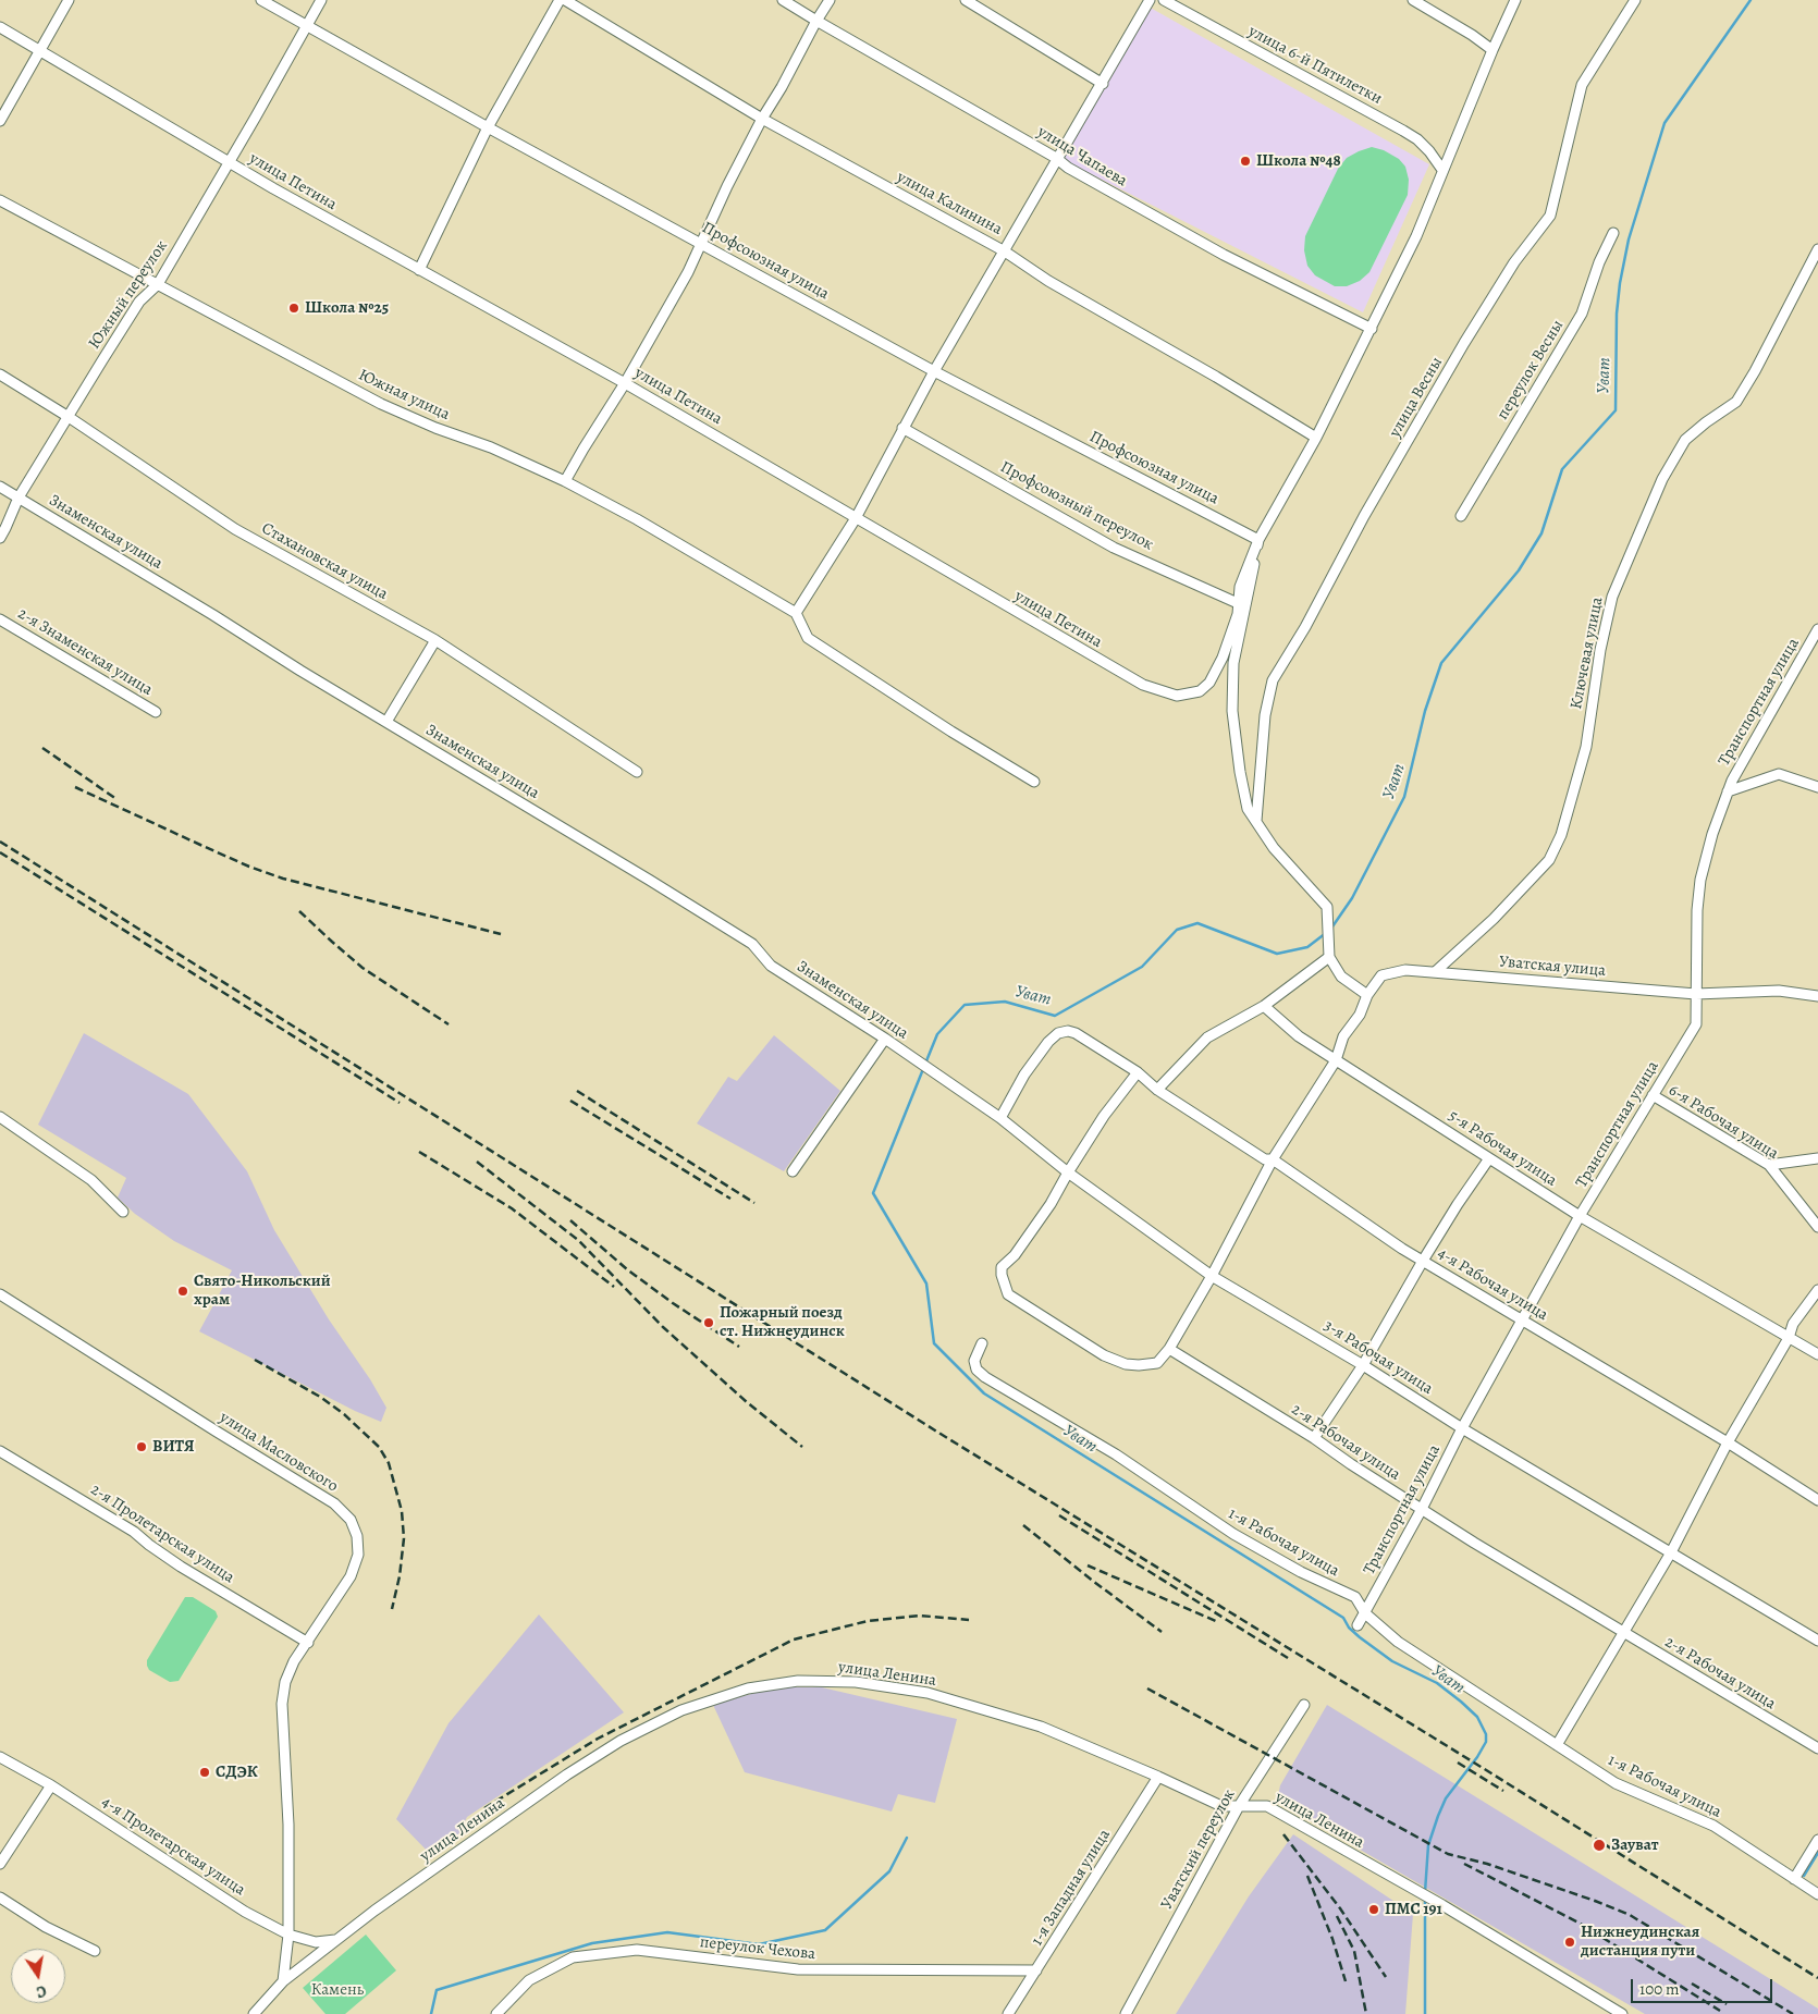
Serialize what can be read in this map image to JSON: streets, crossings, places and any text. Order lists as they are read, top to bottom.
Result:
{
  "streets": {
    "street": [
      "улица 6-й Пятилетки",
      "улица Чапаева",
      "улица Петина",
      "улица Калинина",
      "Профсоюзная улица",
      "Южный переулок",
      "переулок Весны",
      "Южная улица",
      "улица Весны",
      "Профсоюзный переулок",
      "Знаменская улица",
      "Стахановская улица",
      "2-я Знаменская улица",
      "Ключевая улица",
      "Транспортная улица",
      "Уватская улица",
      "6-я Рабочая улица",
      "5-я Рабочая улица",
      "4-я Рабочая улица",
      "3-я Рабочая улица",
      "2-я Рабочая улица",
      "улица Масловского",
      "2-я Пролетарская улица",
      "1-я Рабочая улица",
      "улица Ленина",
      "4-я Пролетарская улица",
      "Уватский переулок",
      "1-я Западная улица",
      "переулок Чехова"
    ]
  },
  "crossings": [
    ["улица Петина", "Профсоюзная улица"],
    ["улица Петина", "Южный переулок"],
    ["улица Петина", "Профсоюзный переулок"],
    ["Профсоюзная улица", "Южный переулок"],
    ["Южный переулок", "Южная улица"],
    ["Южный переулок", "Знаменская улица"],
    ["Южный переулок", "Стахановская улица"],
    ["Знаменская улица", "3-я Рабочая улица"],
    ["Ключевая улица", "Уватская улица"],
    ["Транспортная улица", "Уватская улица"],
    ["Транспортная улица", "6-я Рабочая улица"],
    ["Транспортная улица", "5-я Рабочая улица"],
    ["Транспортная улица", "4-я Рабочая улица"],
    ["Транспортная улица", "3-я Рабочая улица"],
    ["Транспортная улица", "2-я Рабочая улица"],
    ["Транспортная улица", "1-я Рабочая улица"],
    ["Уватская улица", "5-я Рабочая улица"],
    ["Уватская улица", "4-я Рабочая улица"],
    ["Уватская улица", "3-я Рабочая улица"],
    ["Уватская улица", "2-я Рабочая улица"],
    ["4-я Рабочая улица", "3-я Рабочая улица"],
    ["улица Масловского", "2-я Пролетарская улица"],
    ["улица Масловского", "улица Ленина"],
    ["улица Масловского", "4-я Пролетарская улица"],
    ["улица Ленина", "4-я Пролетарская улица"],
    ["улица Ленина", "Уватский переулок"],
    ["улица Ленина", "1-я Западная улица"],
    ["1-я Западная улица", "переулок Чехова"]
  ],
  "water": ["Уват"],
  "parks": ["Камень"],
  "places": [
    "Школа №48",
    "Школа №25",
    "Свято-Никольский храм",
    "Пожарный поезд ст. Нижнеудинск",
    "ВИТЯ",
    "СДЭК",
    "Зауват",
    "ПМС 191",
    "Нижнеудинская дистанция пути"
  ],
  "scale_bar": "100 m",
  "north": "bottom"
}
